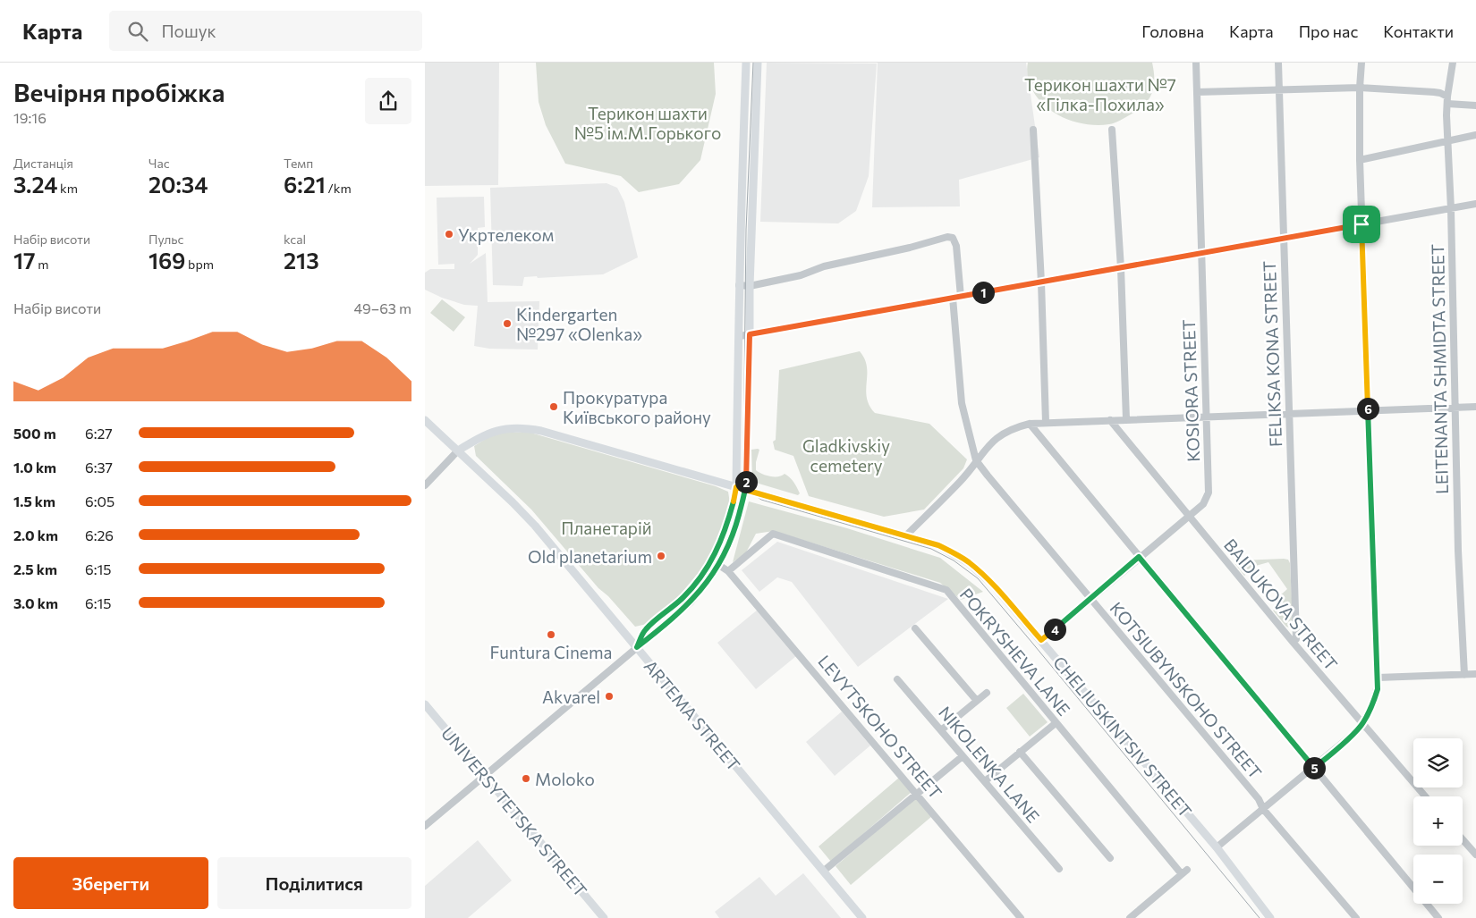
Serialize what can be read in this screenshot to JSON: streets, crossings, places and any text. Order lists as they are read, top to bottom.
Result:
{
  "streets": {
    "main road": ["ARTEMA STREET", "CHELIUSKINTSIV STREET", "UNIVERSYTETSKA STREET"],
    "street": [
      "FELIKSA KONA STREET",
      "LEITENANTA SHMIDTA STREET",
      "KOSIORA STREET",
      "BAIDUKOVA STREET",
      "POKRYSHEVA LANE",
      "KOTSIUBYNSKOHO STREET",
      "LEVYTSKOHO STREET",
      "NIKOLENKA LANE"
    ]
  },
  "crossings": [
    ["FELIKSA KONA STREET", "BAIDUKOVA STREET"],
    ["KOSIORA STREET", "BAIDUKOVA STREET"],
    ["KOSIORA STREET", "KOTSIUBYNSKOHO STREET"],
    ["KOSIORA STREET", "CHELIUSKINTSIV STREET"],
    ["POKRYSHEVA LANE", "LEVYTSKOHO STREET"],
    ["ARTEMA STREET", "CHELIUSKINTSIV STREET"]
  ],
  "parks": [
    "Терикон шахти №7 «Гілка-Похила»",
    "Терикон шахти №5 ім.М.Горького",
    "Gladkivskiy cemetery",
    "Планетарій"
  ],
  "places": [
    "Укртелеком",
    "Kindergarten №297 «Olenka»",
    "Прокуратура Київського району",
    "Old planetarium",
    "Funtura Cinema",
    "Akvarel",
    "Moloko"
  ],
  "page": {
    "header": "Карта",
    "search": "Пошук",
    "nav": [
      "Головна",
      "Карта",
      "Про нас",
      "Контакти"
    ],
    "heading": ["Вечірня пробіжка", "19:16"],
    "stats": [
      ["Дистанція", "3.24 km"],
      ["Час", "20:34"],
      ["Темп", "6:21 /km"],
      ["Набір висоти", "17 m"],
      ["Пульс", "169 bpm"],
      ["kcal", "213"]
    ],
    "pins": [
      "1",
      "6",
      "2",
      "4",
      "5"
    ],
    "chart": ["Набір висоти", "49–63 m"],
    "list": [
      {
        "name": "500 m",
        "note": "6:27"
      },
      {
        "name": "1.0 km",
        "note": "6:37"
      },
      {
        "name": "1.5 km",
        "note": "6:05"
      },
      {
        "name": "2.0 km",
        "note": "6:26"
      },
      {
        "name": "2.5 km",
        "note": "6:15"
      },
      {
        "name": "3.0 km",
        "note": "6:15"
      }
    ],
    "map_buttons": ["+", "−"],
    "buttons": ["Зберегти", "Поділитися"]
  }
}
